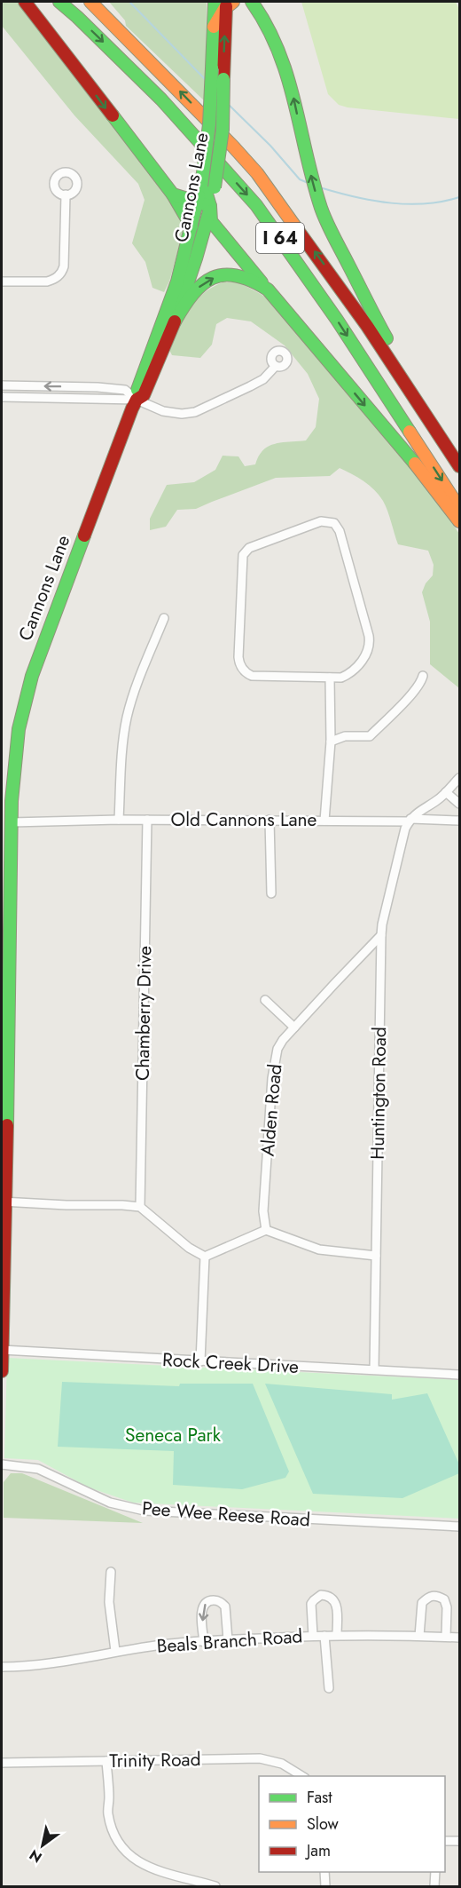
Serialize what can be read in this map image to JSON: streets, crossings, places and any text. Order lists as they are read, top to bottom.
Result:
{
  "streets": {
    "main road": ["Cannons Lane", "I 64"],
    "street": [
      "Old Cannons Lane",
      "Chamberry Drive",
      "Huntington Road",
      "Alden Road",
      "Rock Creek Drive",
      "Pee Wee Reese Road",
      "Beals Branch Road",
      "Trinity Road"
    ]
  },
  "crossings": [
    ["Cannons Lane", "Old Cannons Lane"],
    ["Cannons Lane", "Rock Creek Drive"],
    ["Old Cannons Lane", "Chamberry Drive"],
    ["Old Cannons Lane", "Huntington Road"],
    ["Huntington Road", "Alden Road"],
    ["Huntington Road", "Rock Creek Drive"]
  ],
  "parks": ["Seneca Park"],
  "legend": ["Fast", "Slow", "Jam"],
  "north": "bottom left"
}
